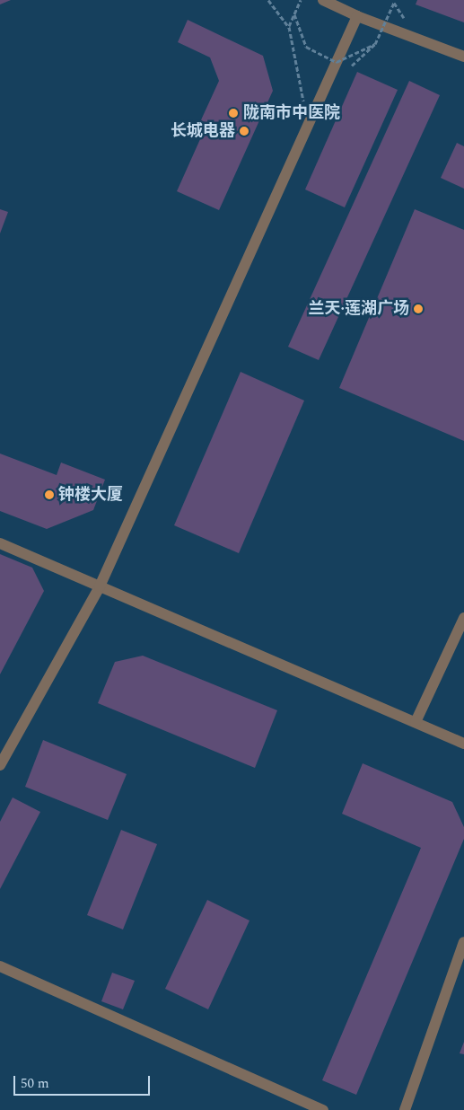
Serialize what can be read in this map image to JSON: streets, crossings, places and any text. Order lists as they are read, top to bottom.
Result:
{
  "places": [
    "陇南市中医院",
    "长城电器",
    "兰天·莲湖广场",
    "钟楼大厦"
  ],
  "scale_bar": "50 m"
}
